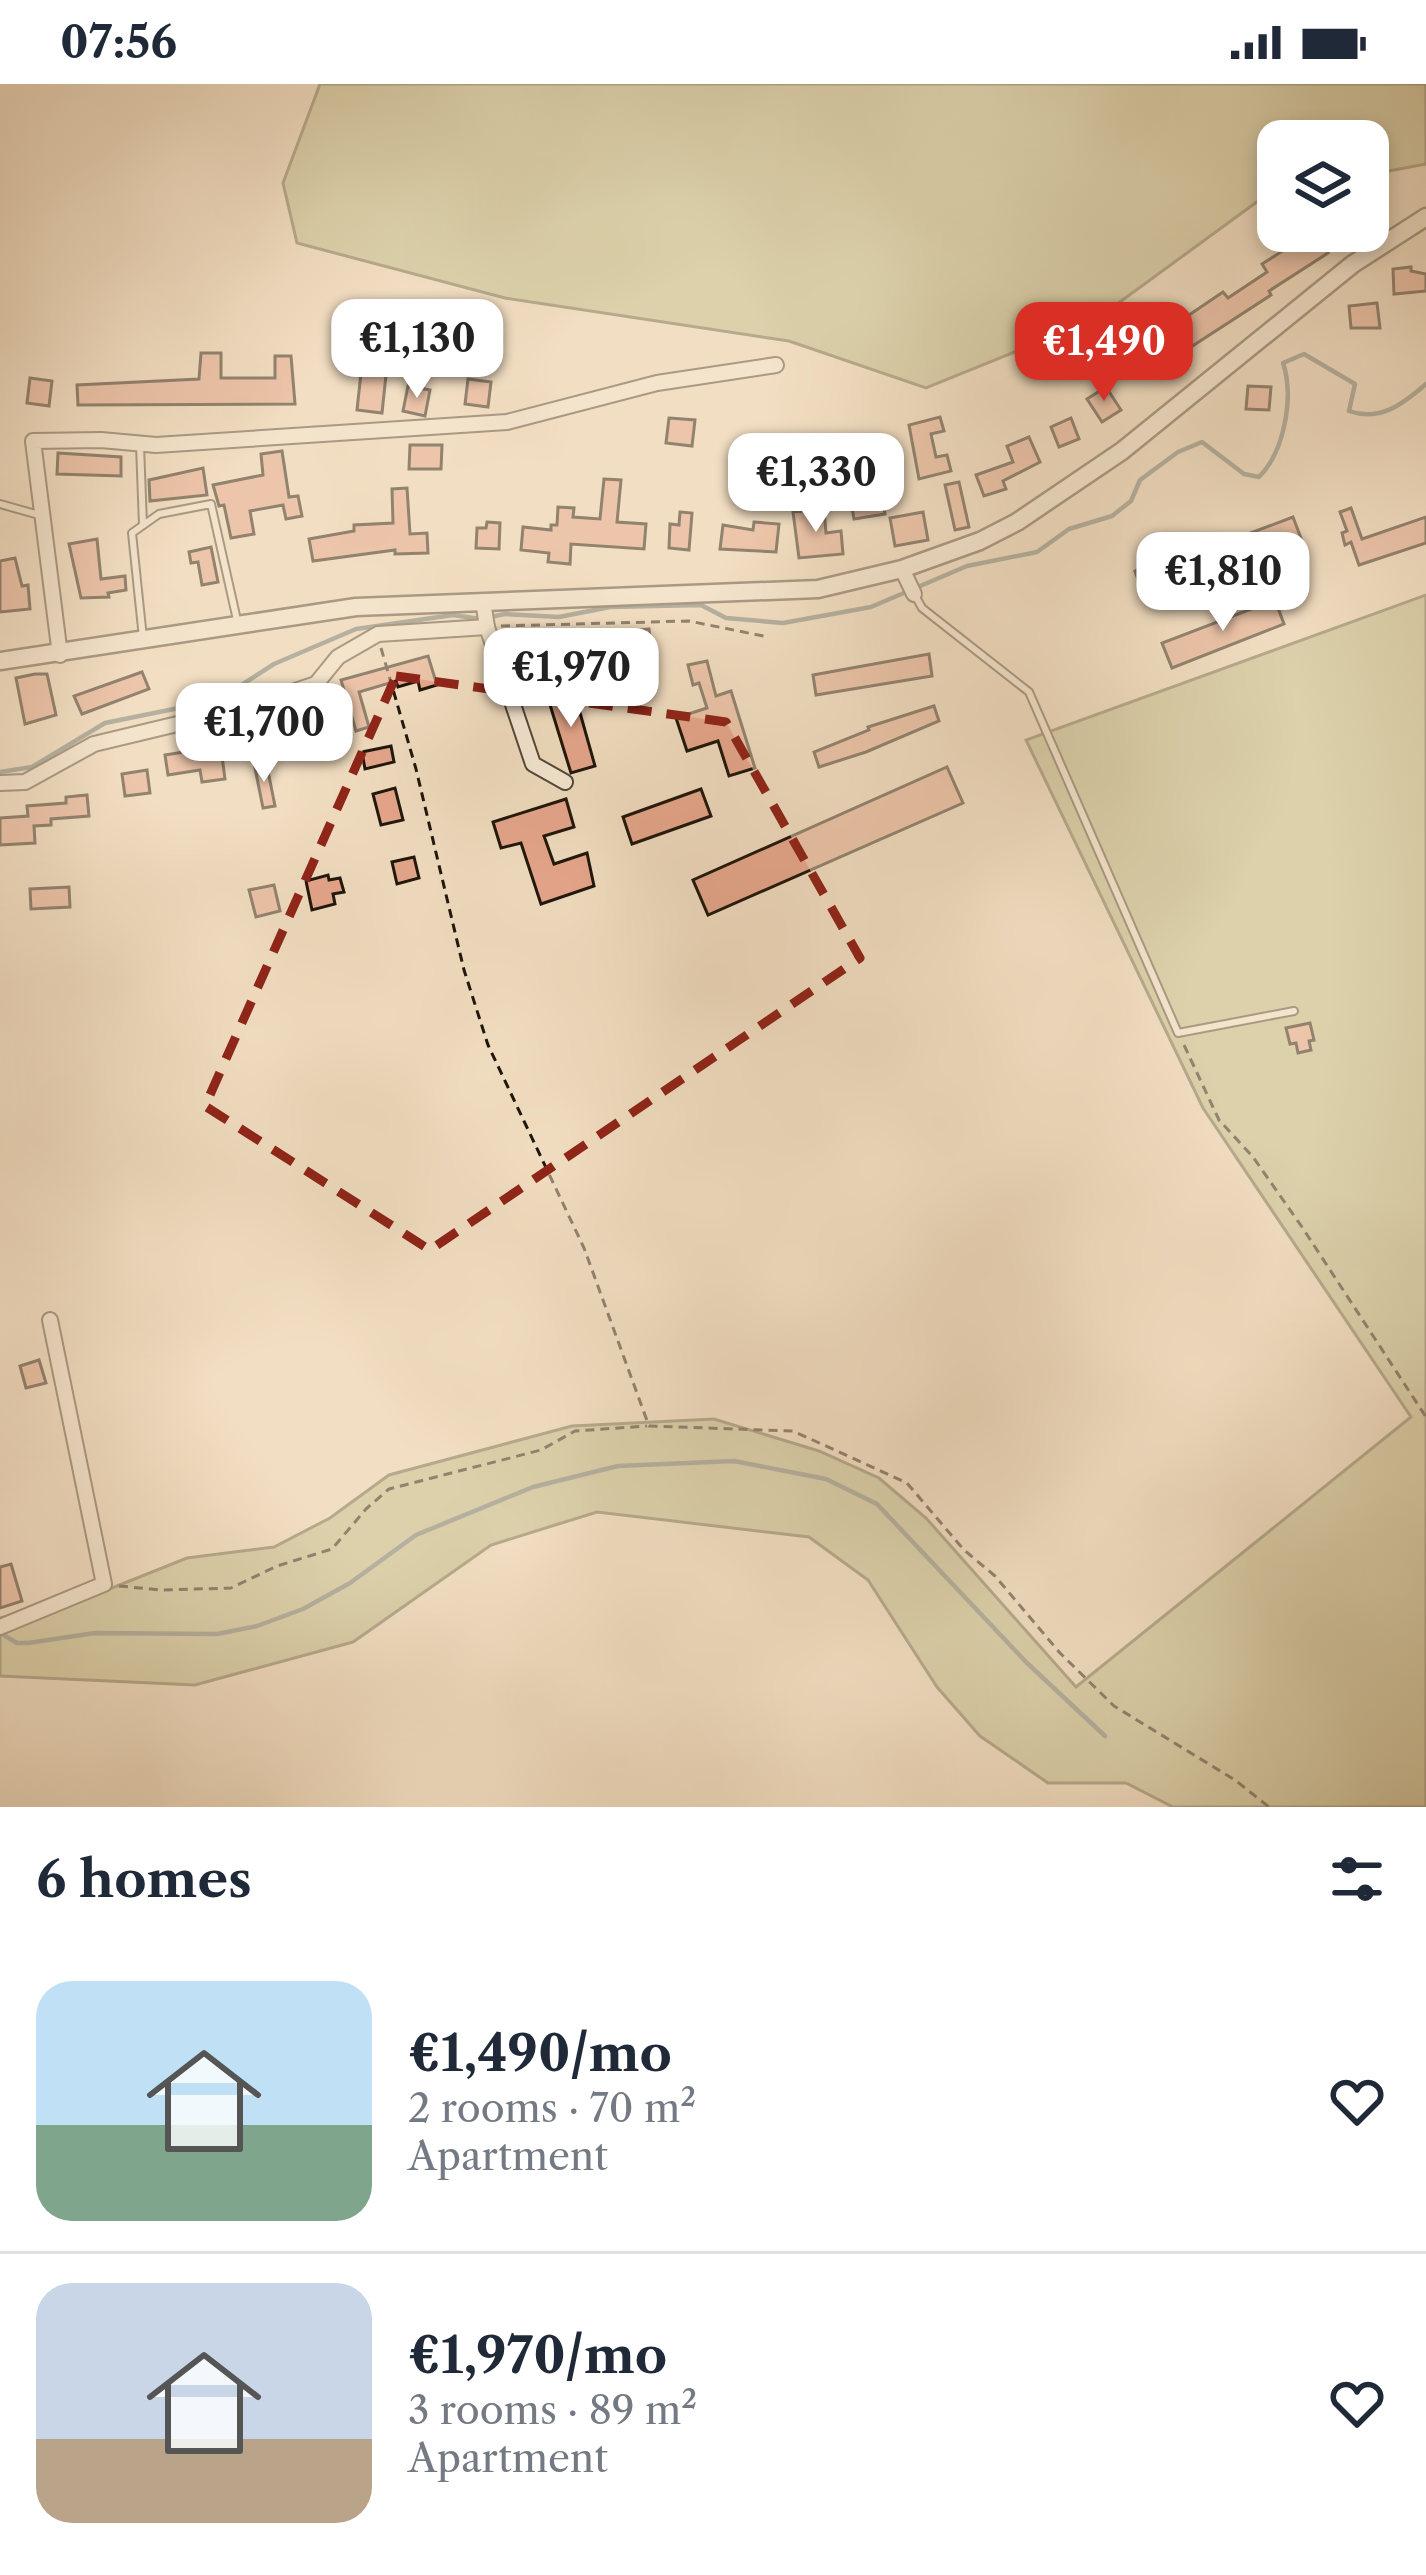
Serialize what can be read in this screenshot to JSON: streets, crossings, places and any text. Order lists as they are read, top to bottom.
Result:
{
  "page": {
    "status": "07:56",
    "price": [
      "€1,130",
      "€1,490",
      "€1,330",
      "€1,810",
      "€1,970",
      "€1,700"
    ],
    "heading": "6 homes",
    "list": [
      {
        "name": "€1,490/mo",
        "note": "2 rooms · 70 m² · Apartment"
      },
      {
        "name": "€1,970/mo",
        "note": "3 rooms · 89 m² · Apartment"
      }
    ]
  }
}
